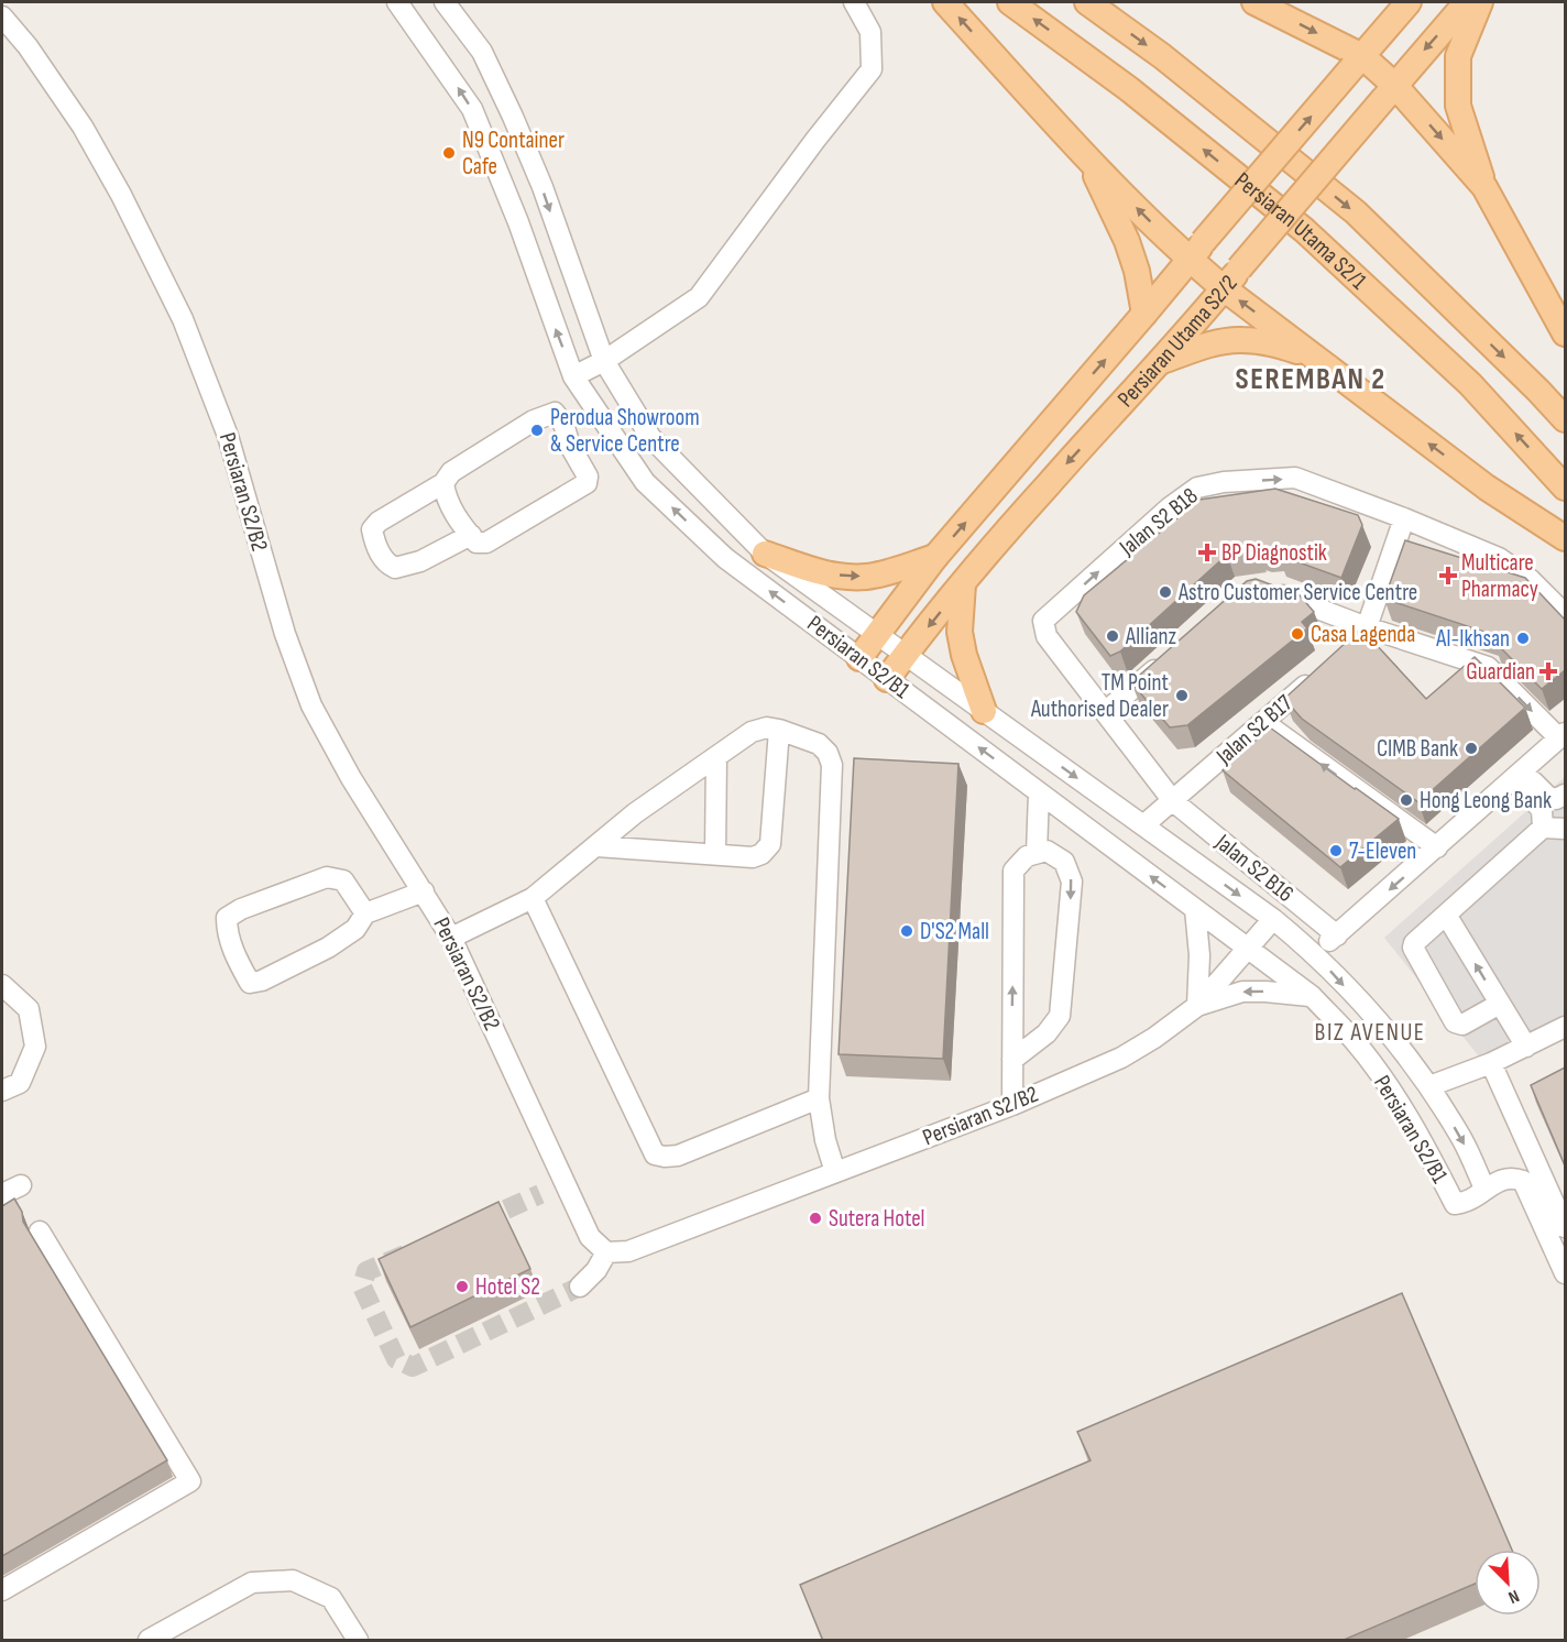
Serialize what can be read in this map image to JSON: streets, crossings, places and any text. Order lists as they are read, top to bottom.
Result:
{
  "streets": {
    "main road": ["Persiaran Utama S2/1", "Persiaran Utama S2/2"],
    "street": [
      "Persiaran S2/B2",
      "Jalan S2 B18",
      "Persiaran S2/B1",
      "Jalan S2 B17",
      "Jalan S2 B16"
    ]
  },
  "crossings": [
    ["Persiaran Utama S2/2", "Persiaran S2/B1"],
    ["Persiaran S2/B2", "Persiaran S2/B1"],
    ["Jalan S2 B18", "Jalan S2 B17"],
    ["Jalan S2 B18", "Jalan S2 B16"],
    ["Persiaran S2/B1", "Jalan S2 B17"],
    ["Jalan S2 B17", "Jalan S2 B16"]
  ],
  "districts": ["SEREMBAN 2", "BIZ AVENUE"],
  "places": {
    "other": [
      "N9 Container Cafe",
      "Perodua Showroom & Service Centre",
      "Astro Customer Service Centre",
      "Casa Lagenda",
      "Allianz",
      "Al-Ikhsan",
      "TM Point Authorised Dealer",
      "CIMB Bank",
      "Hong Leong Bank",
      "7-Eleven",
      "D'S2 Mall",
      "Sutera Hotel",
      "Hotel S2"
    ],
    "health": ["BP Diagnostik", "Multicare Pharmacy", "Guardian"]
  },
  "north": "bottom right"
}
